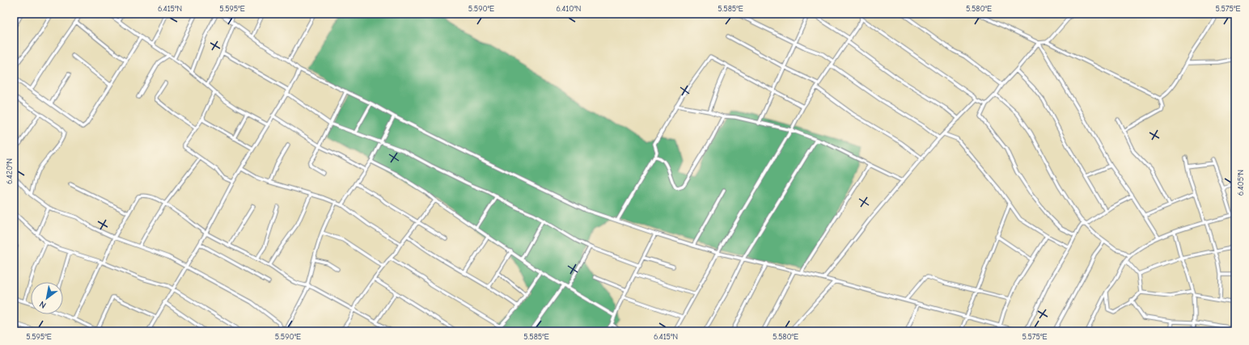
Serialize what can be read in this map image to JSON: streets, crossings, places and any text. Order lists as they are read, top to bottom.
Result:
{
  "north": "bottom left",
  "coordinates": [
    "6.415°N",
    "5.595°E",
    "5.590°E",
    "6.410°N",
    "5.585°E",
    "5.580°E",
    "5.575°E",
    "6.420°N",
    "6.405°N"
  ]
}
